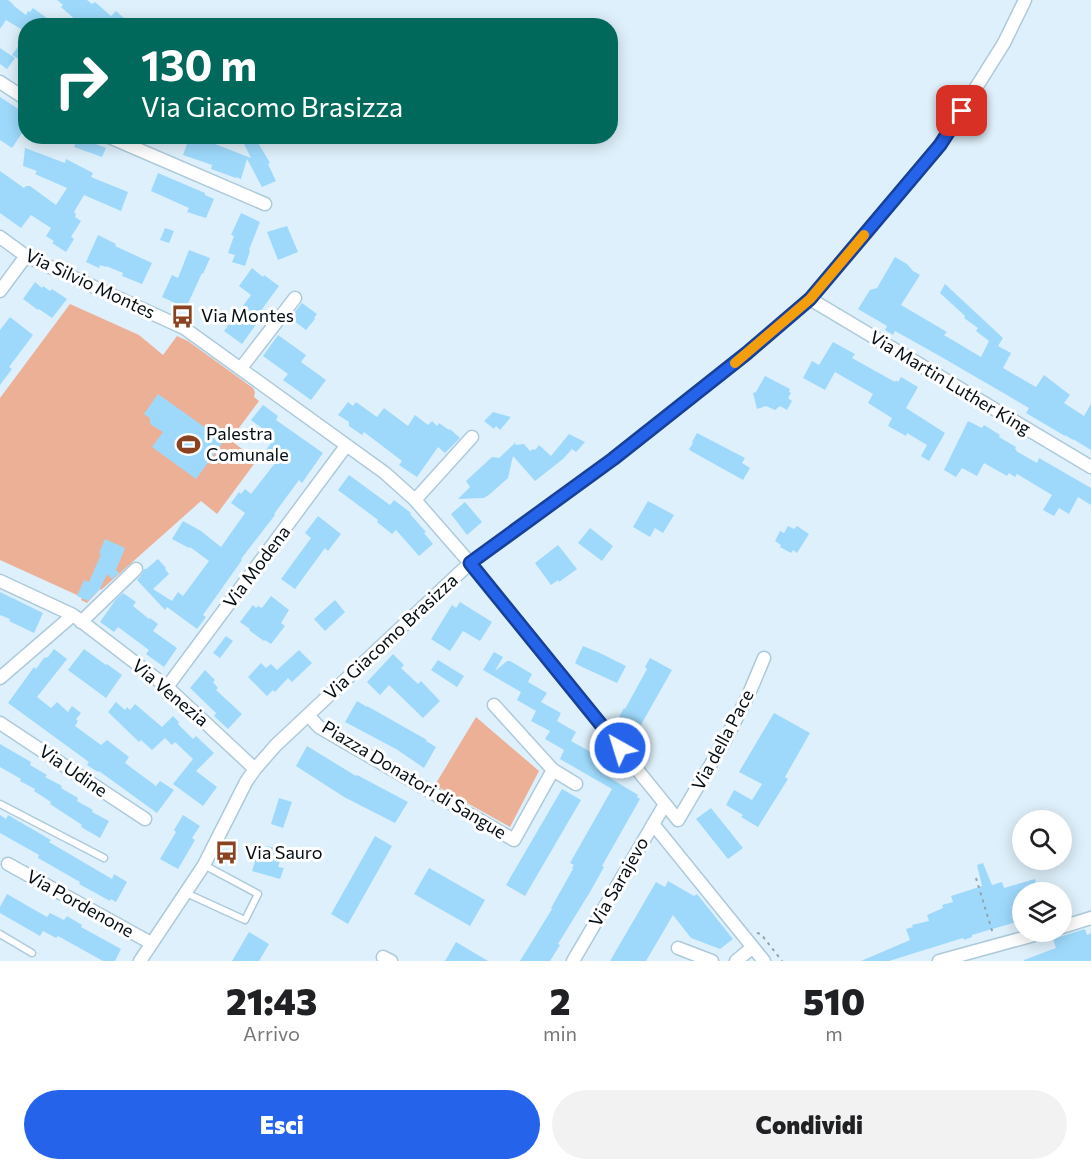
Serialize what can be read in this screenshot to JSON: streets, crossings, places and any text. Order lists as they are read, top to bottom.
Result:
{
  "streets": {
    "street": [
      "Via Silvio Montes",
      "Via Martin Luther King",
      "Via Modena",
      "Via Giacomo Brasizza",
      "Via Venezia",
      "Via della Pace",
      "Via Udine",
      "Piazza Donatori di Sangue",
      "Via Sarajevo",
      "Via Pordenone"
    ]
  },
  "crossings": [
    ["Via Silvio Montes", "Via Modena"],
    ["Via Silvio Montes", "Via Giacomo Brasizza"],
    ["Via Silvio Montes", "Via della Pace"],
    ["Via Silvio Montes", "Via Sarajevo"],
    ["Via Martin Luther King", "Via Giacomo Brasizza"],
    ["Via Modena", "Via Venezia"],
    ["Via Giacomo Brasizza", "Via Venezia"],
    ["Via Giacomo Brasizza", "Piazza Donatori di Sangue"],
    ["Via Giacomo Brasizza", "Via Pordenone"]
  ],
  "places": {
    "bus stop": ["Via Montes", "Via Sauro"],
    "sports": ["Palestra Comunale"]
  },
  "page": {
    "turn": ["130 m", "Via Giacomo Brasizza"],
    "eta": [
      "21:43",
      "Arrivo",
      "2",
      "min",
      "510",
      "m"
    ],
    "buttons": ["Esci", "Condividi"]
  }
}
